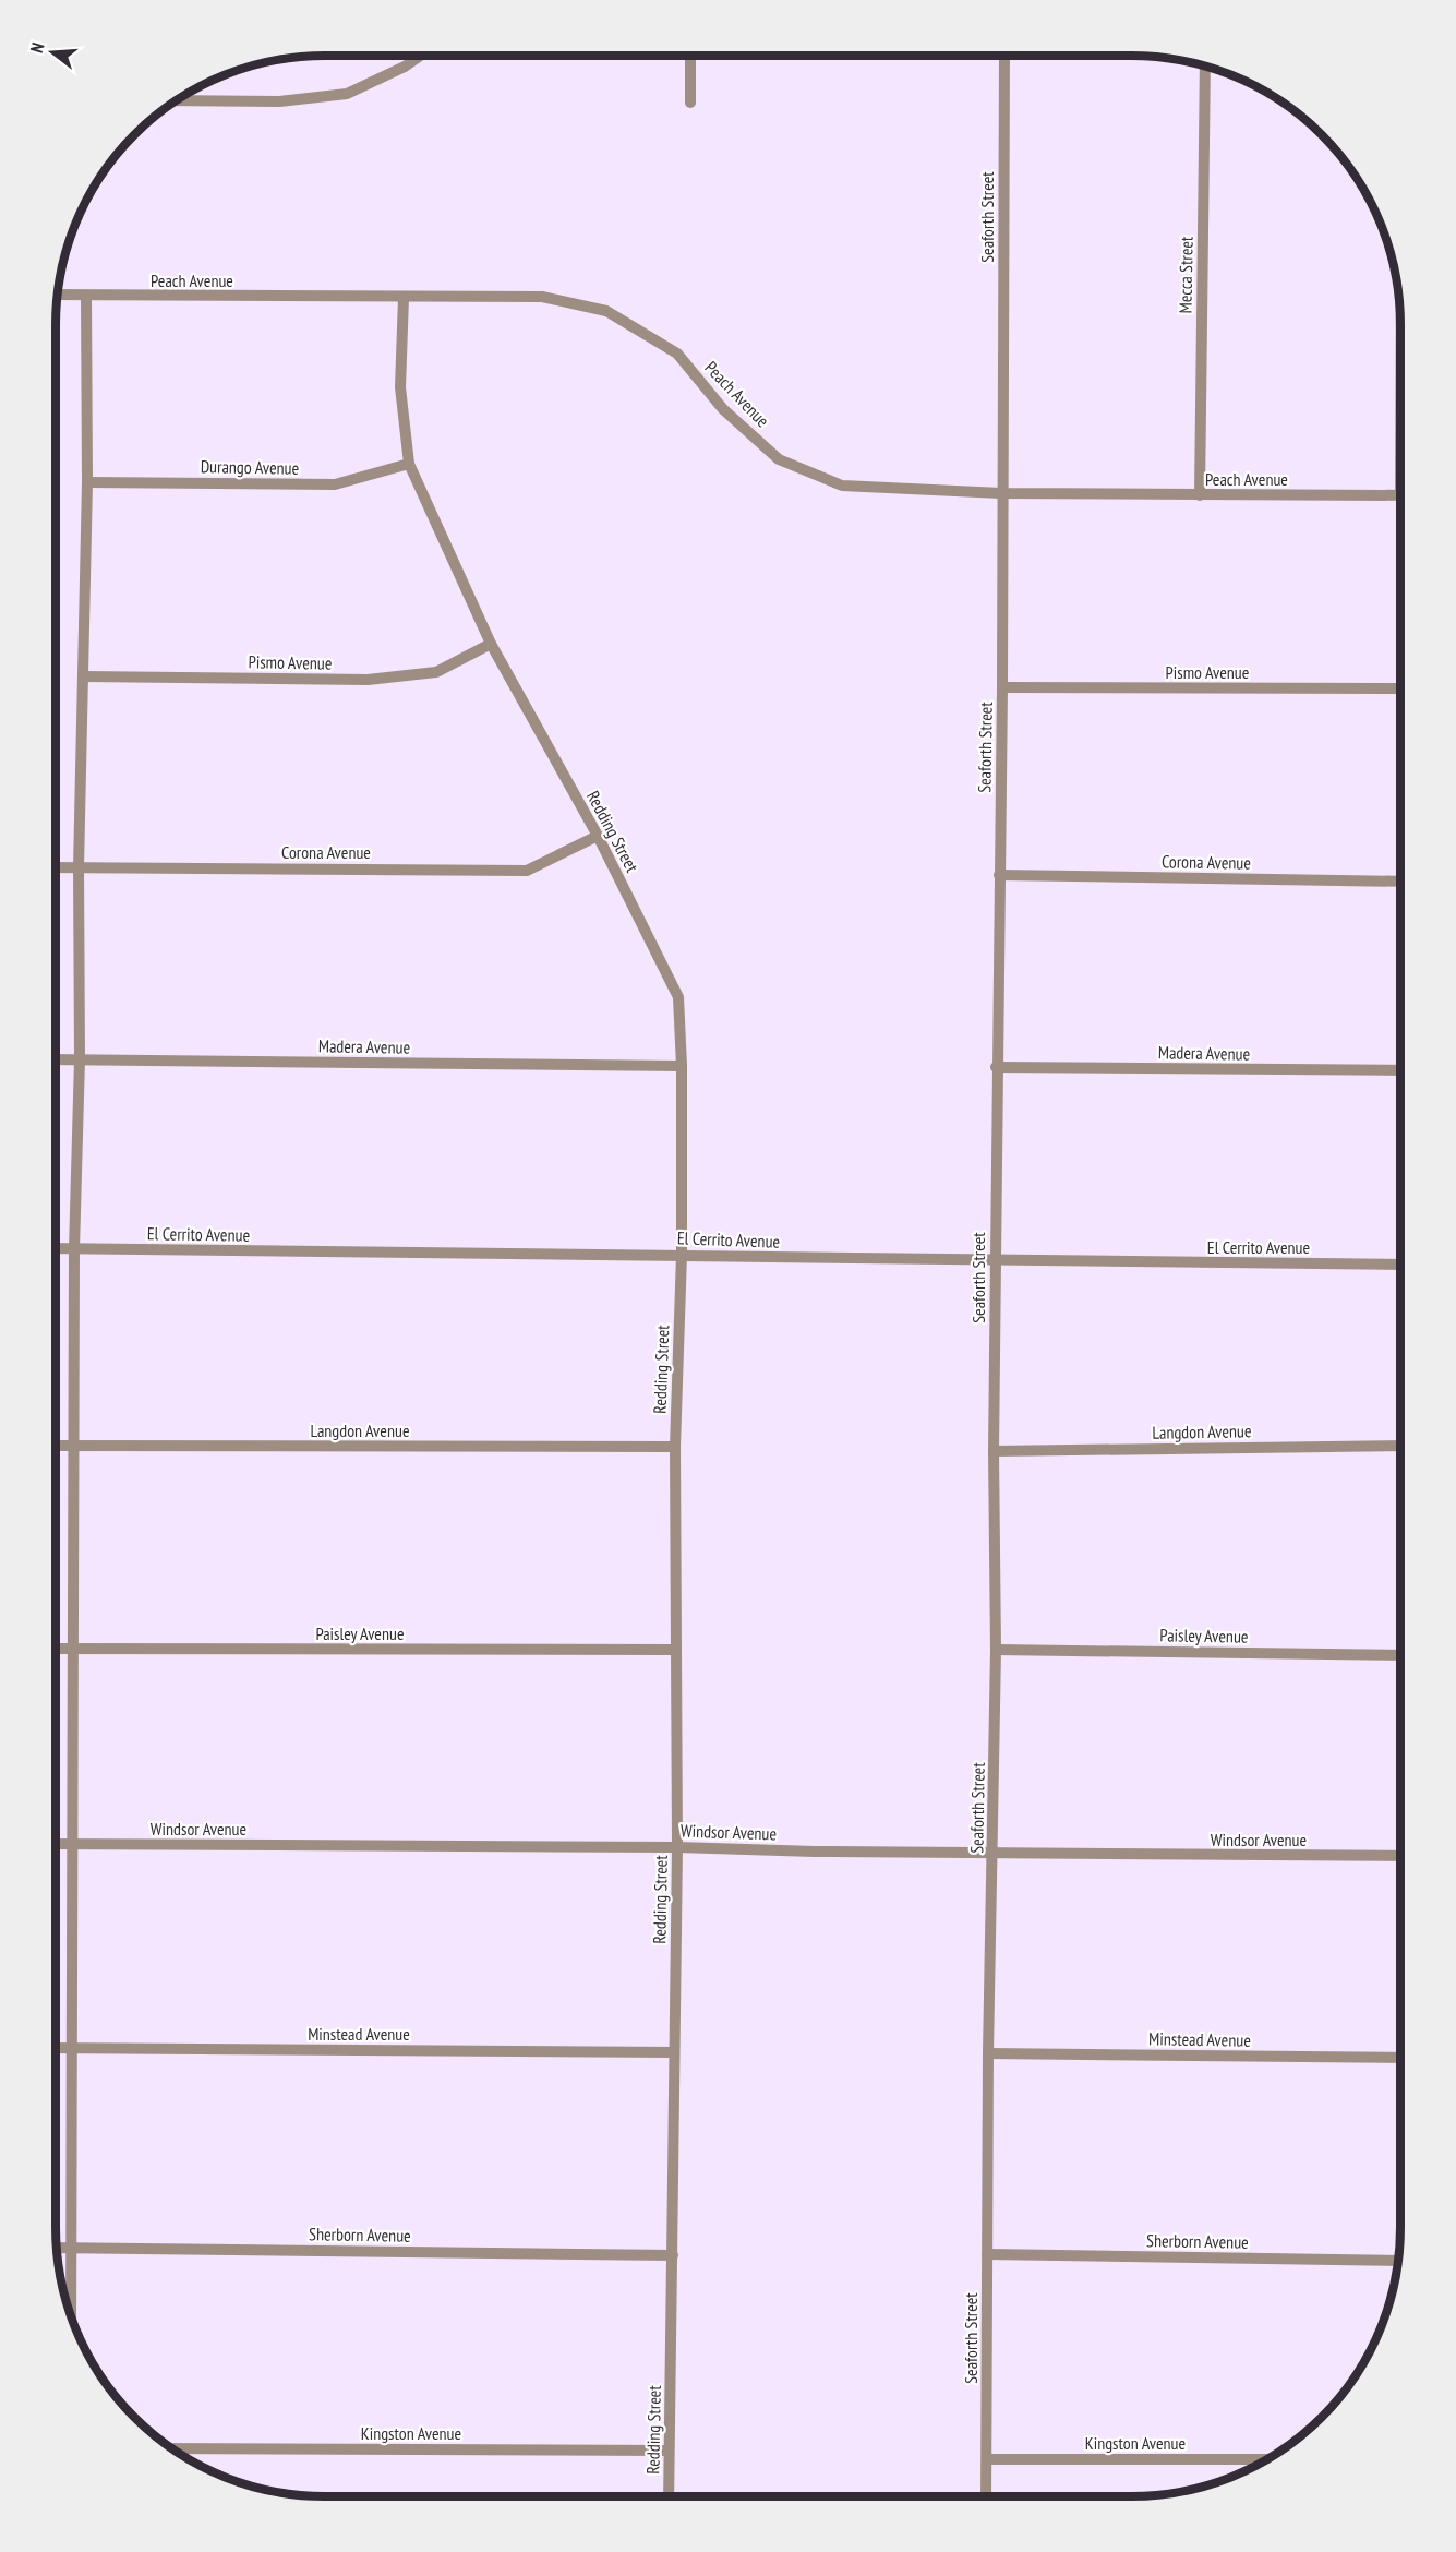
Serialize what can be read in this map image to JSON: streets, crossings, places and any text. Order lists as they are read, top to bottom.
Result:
{
  "streets": {
    "street": [
      "Seaforth Street",
      "Mecca Street",
      "Peach Avenue",
      "Durango Avenue",
      "Pismo Avenue",
      "Redding Street",
      "Corona Avenue",
      "Madera Avenue",
      "El Cerrito Avenue",
      "Langdon Avenue",
      "Paisley Avenue",
      "Windsor Avenue",
      "Minstead Avenue",
      "Sherborn Avenue",
      "Kingston Avenue"
    ]
  },
  "crossings": [
    ["Seaforth Street", "Peach Avenue"],
    ["Seaforth Street", "Pismo Avenue"],
    ["Seaforth Street", "Corona Avenue"],
    ["Seaforth Street", "Madera Avenue"],
    ["Seaforth Street", "El Cerrito Avenue"],
    ["Seaforth Street", "Langdon Avenue"],
    ["Seaforth Street", "Paisley Avenue"],
    ["Seaforth Street", "Windsor Avenue"],
    ["Seaforth Street", "Minstead Avenue"],
    ["Seaforth Street", "Sherborn Avenue"],
    ["Seaforth Street", "Kingston Avenue"],
    ["Mecca Street", "Peach Avenue"],
    ["Peach Avenue", "Redding Street"],
    ["Durango Avenue", "Redding Street"],
    ["Pismo Avenue", "Redding Street"],
    ["Redding Street", "Corona Avenue"],
    ["Redding Street", "Madera Avenue"],
    ["Redding Street", "El Cerrito Avenue"],
    ["Redding Street", "Langdon Avenue"],
    ["Redding Street", "Paisley Avenue"],
    ["Redding Street", "Windsor Avenue"],
    ["Redding Street", "Minstead Avenue"],
    ["Redding Street", "Sherborn Avenue"],
    ["Redding Street", "Kingston Avenue"]
  ],
  "north": "left"
}
